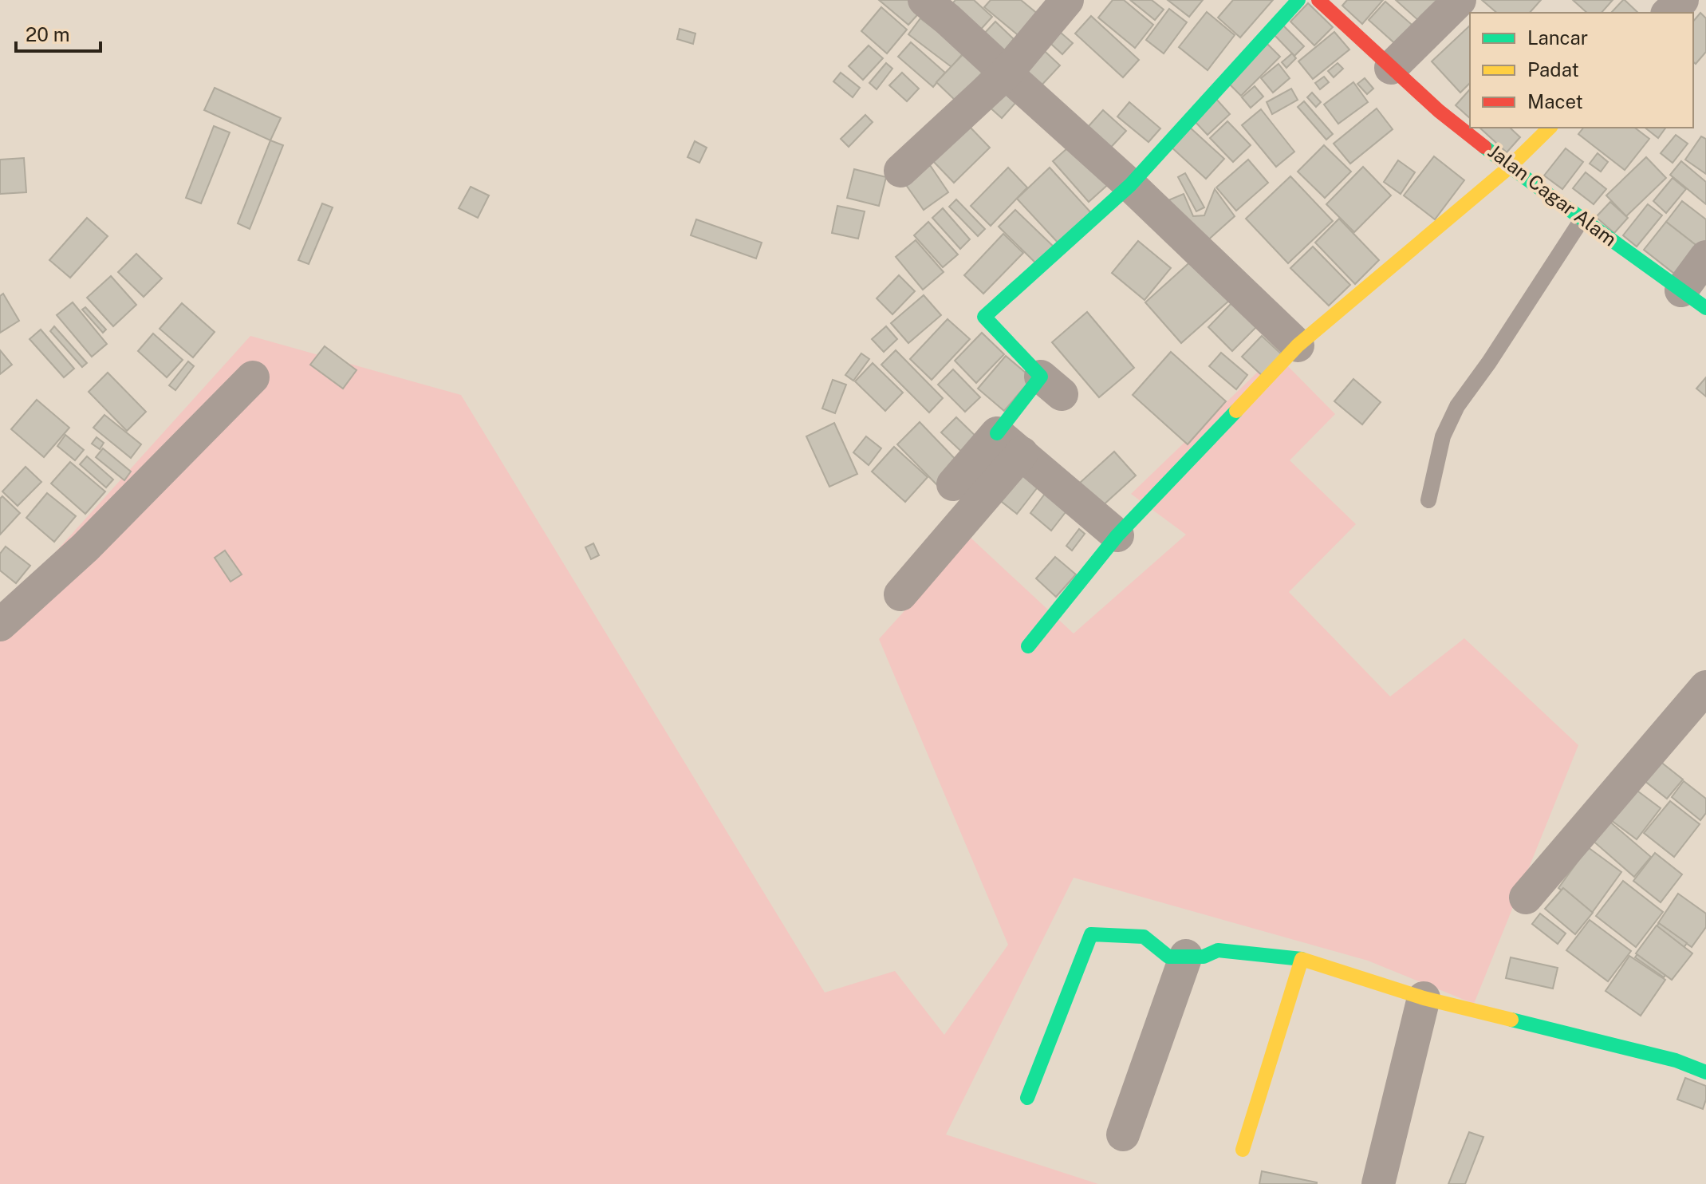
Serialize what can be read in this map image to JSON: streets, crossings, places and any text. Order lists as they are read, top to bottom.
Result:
{
  "streets": {
    "street": ["Jalan Cagar Alam"]
  },
  "legend": ["Lancar", "Padat", "Macet"],
  "scale_bar": "20 m"
}
